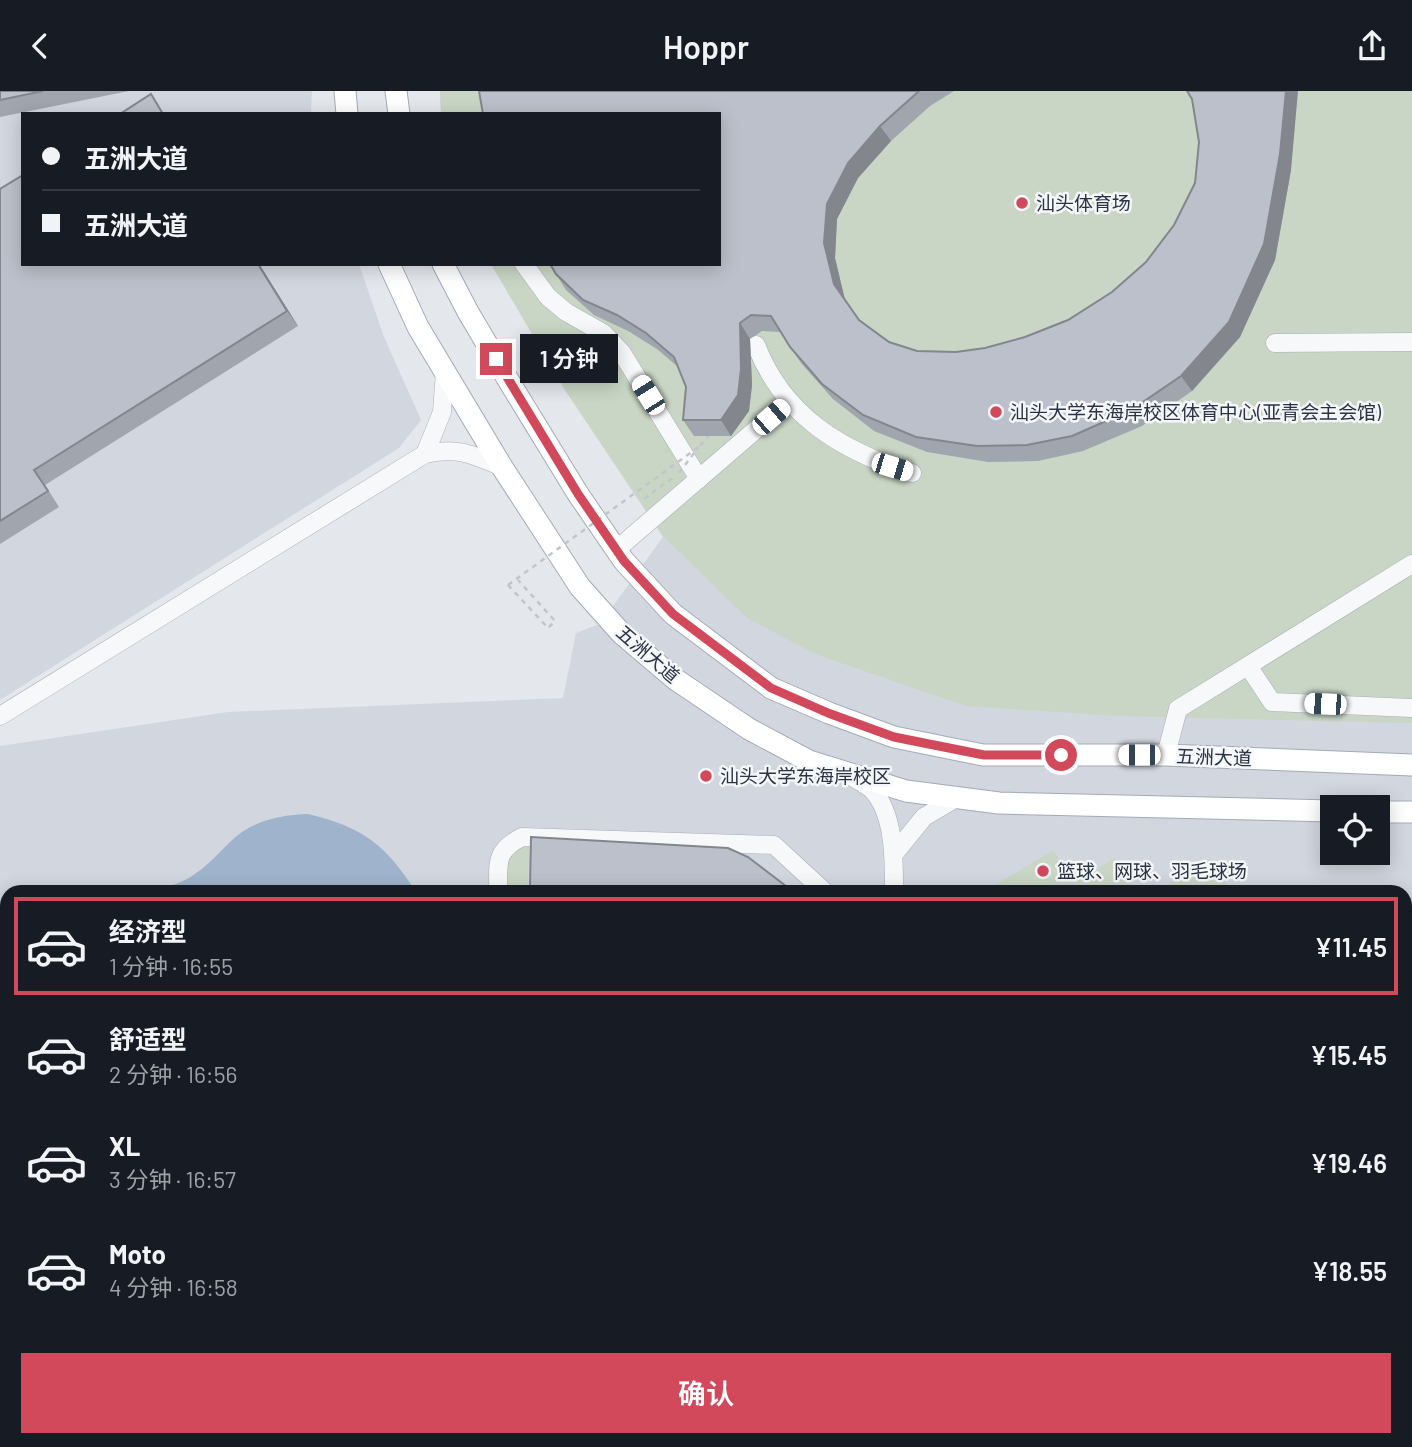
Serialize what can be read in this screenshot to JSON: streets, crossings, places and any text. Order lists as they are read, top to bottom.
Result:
{
  "streets": {
    "main road": ["五洲大道"]
  },
  "places": [
    "汕头体育场",
    "汕头大学东海岸校区体育中心(亚青会主会馆)",
    "汕头大学东海岸校区",
    "篮球、网球、羽毛球场"
  ],
  "page": {
    "header": "Hoppr",
    "banner": ["五洲大道", "五洲大道"],
    "bubble": "1 分钟",
    "list": [
      {
        "name": "经济型",
        "note": "1 分钟 · 16:55",
        "value": "¥11.45"
      },
      {
        "name": "舒适型",
        "note": "2 分钟 · 16:56",
        "value": "¥15.45"
      },
      {
        "name": "XL",
        "note": "3 分钟 · 16:57",
        "value": "¥19.46"
      },
      {
        "name": "Moto",
        "note": "4 分钟 · 16:58",
        "value": "¥18.55"
      }
    ],
    "buttons": "确认"
  }
}
